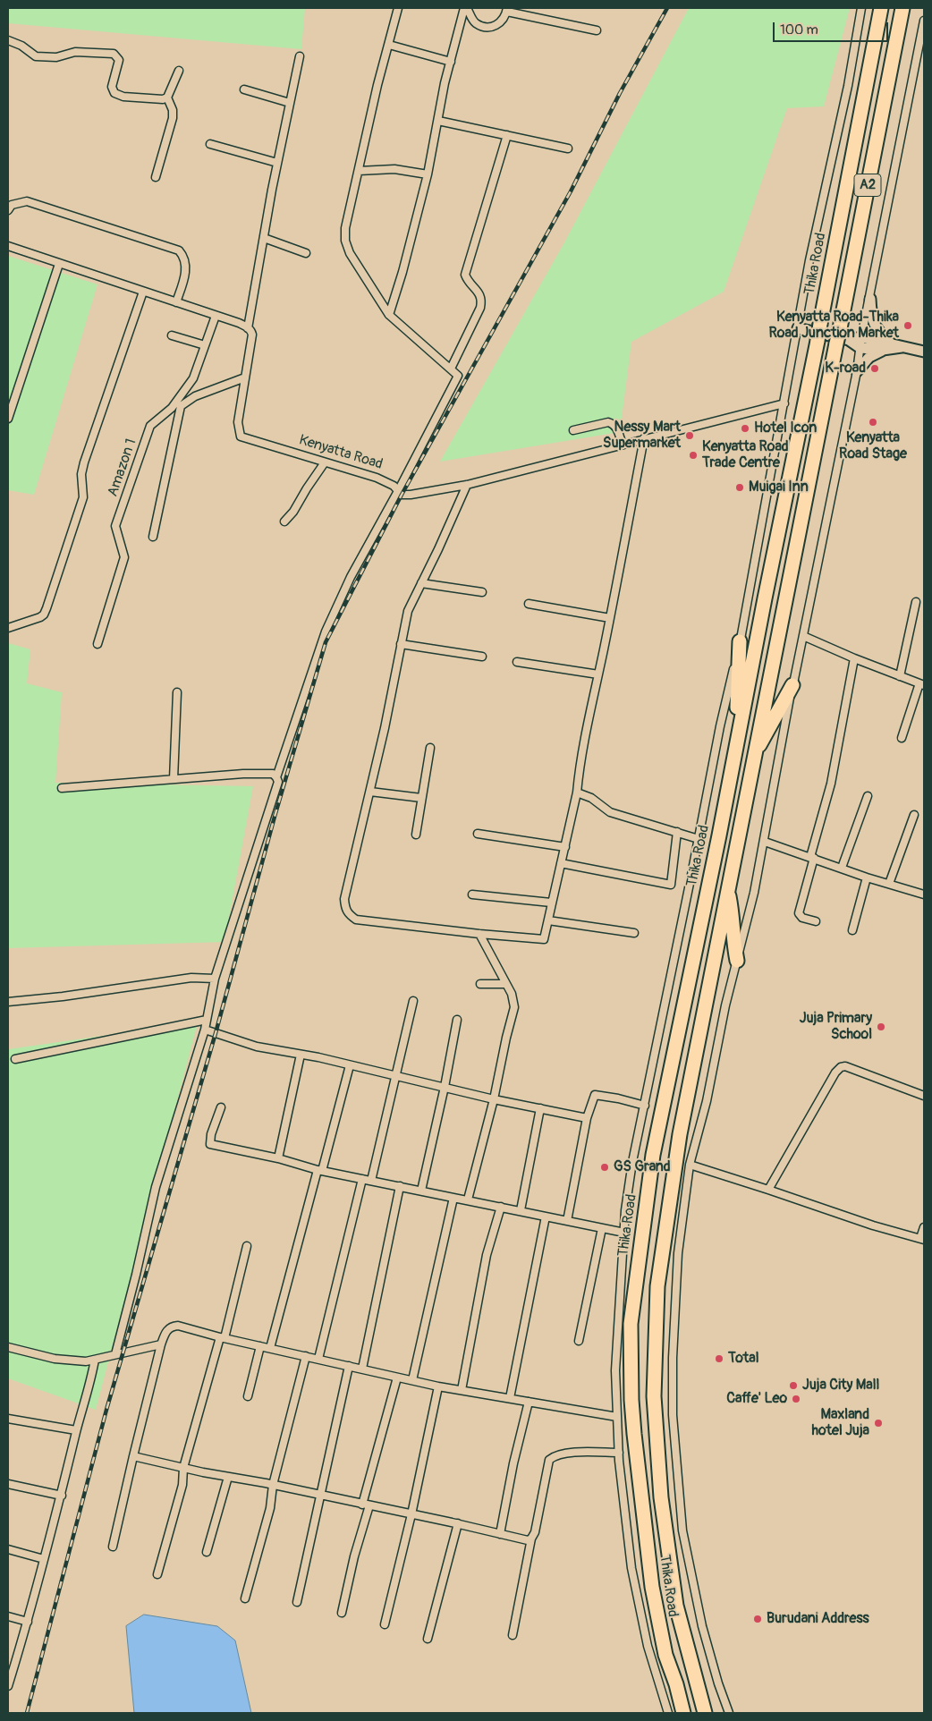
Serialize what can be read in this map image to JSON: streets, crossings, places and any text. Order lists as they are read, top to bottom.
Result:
{
  "streets": {
    "highway": ["A2", "Thika Road"],
    "street": ["Kenyatta Road", "Amazon 1"]
  },
  "crossings": [
    ["Thika Road", "Kenyatta Road"]
  ],
  "places": [
    "Kenyatta Road-Thika Road Junction Market",
    "K-road",
    "Kenyatta Road Stage",
    "Hotel Icon",
    "Nessy Mart Supermarket",
    "Kenyatta Road Trade Centre",
    "Muigai Inn",
    "Juja Primary School",
    "GS Grand",
    "Total",
    "Juja City Mall",
    "Caffe' Leo",
    "Maxland hotel Juja",
    "Burudani Address"
  ],
  "scale_bar": "100 m"
}
